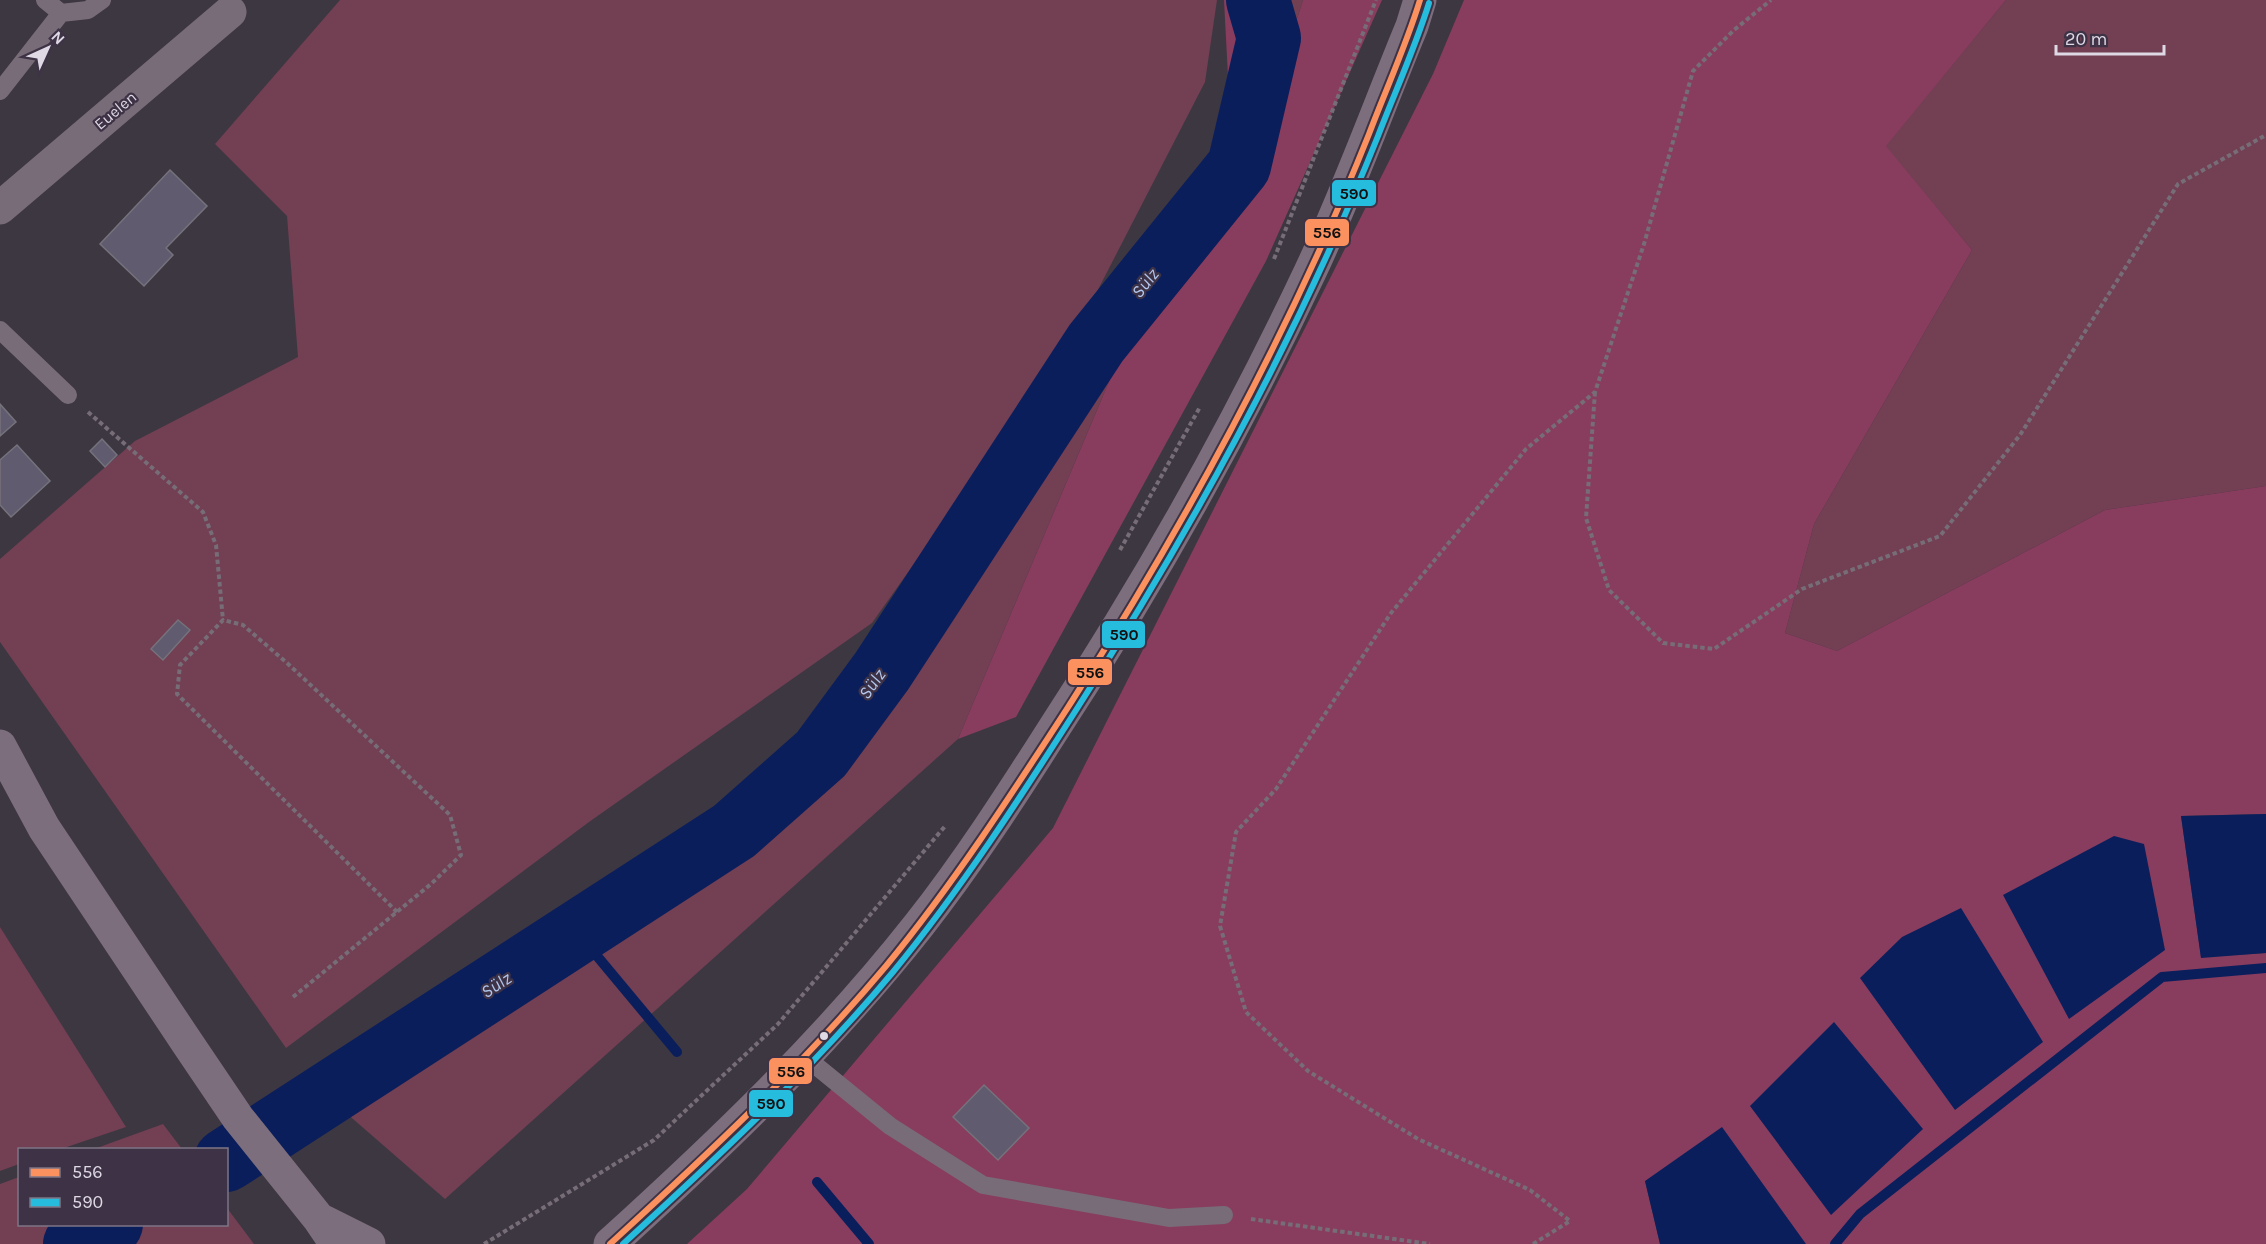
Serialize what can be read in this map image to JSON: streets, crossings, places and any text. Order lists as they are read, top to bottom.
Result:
{
  "streets": {
    "street": ["Euelen"]
  },
  "water": ["Sülz"],
  "lines": ["transit line 556", "transit line 590"],
  "legend": ["556", "590"],
  "scale_bar": "20 m",
  "north": "top right"
}
